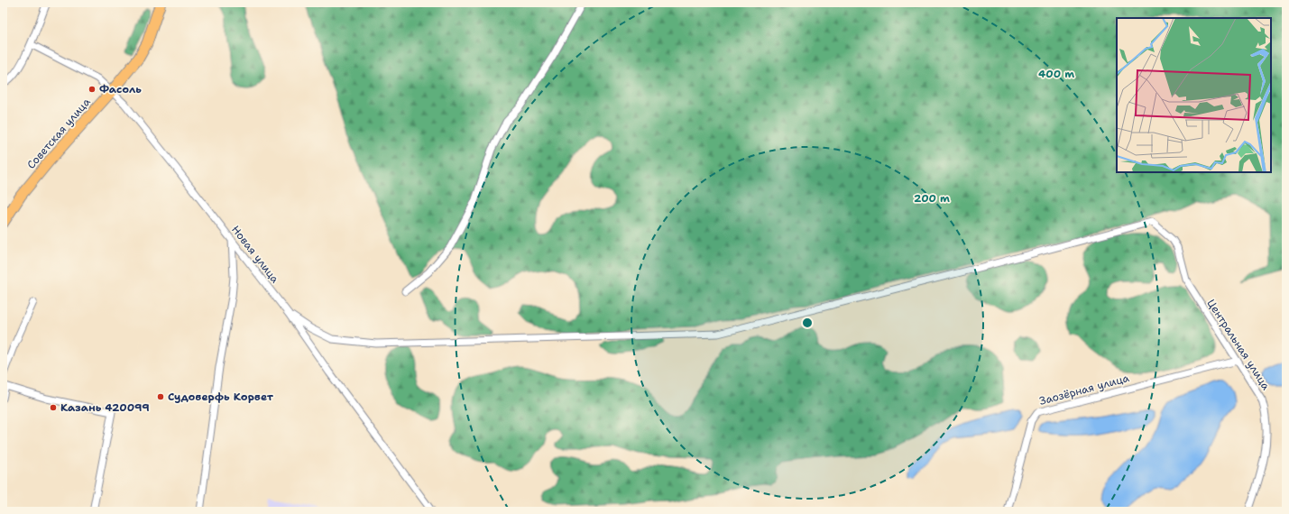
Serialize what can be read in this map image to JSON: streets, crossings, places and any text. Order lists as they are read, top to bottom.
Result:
{
  "streets": {
    "main road": ["Советская улица"],
    "street": ["Новая улица", "Центральная улица", "Заозёрная улица"]
  },
  "crossings": [
    ["Советская улица", "Новая улица"],
    ["Новая улица", "Центральная улица"],
    ["Центральная улица", "Заозёрная улица"]
  ],
  "places": ["Фасоль", "Судоверфь Корвет", "Казань 420099"],
  "rings": ["400 m", "200 m"]
}
